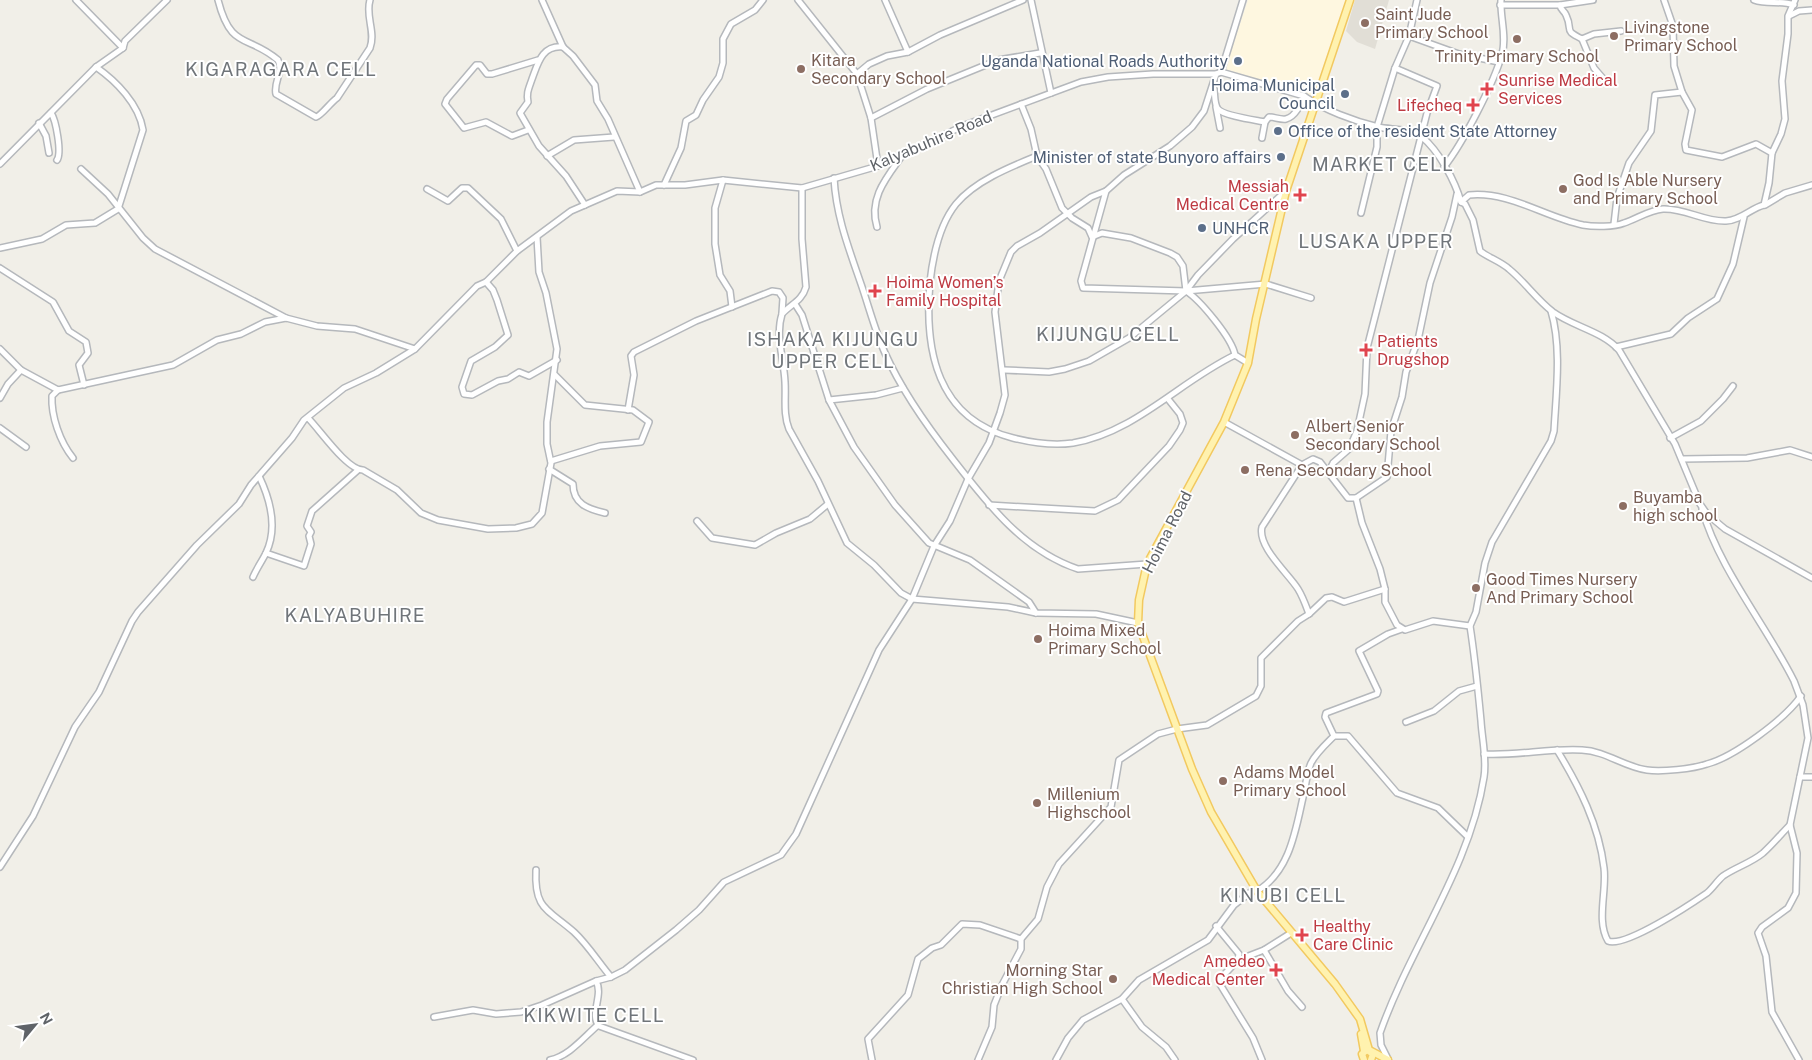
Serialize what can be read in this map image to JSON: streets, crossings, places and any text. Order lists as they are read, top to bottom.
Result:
{
  "streets": {
    "main road": ["Hoima Road"],
    "street": ["Kalyabuhire Road"]
  },
  "crossings": [
    ["Kalyabuhire Road", "Hoima Road"]
  ],
  "districts": [
    "KIGARAGARA CELL",
    "MARKET CELL",
    "LUSAKA UPPER",
    "KIJUNGU CELL",
    "ISHAKA KIJUNGU UPPER CELL",
    "KALYABUHIRE",
    "KINUBI CELL",
    "KIKWITE CELL"
  ],
  "places": {
    "other": [
      "Saint Jude Primary School",
      "Livingstone Primary School",
      "Trinity Primary School",
      "Uganda National Roads Authority",
      "Kitara Secondary School",
      "Hoima Municipal Council",
      "Office of the resident State Attorney",
      "Minister of state Bunyoro affairs",
      "God Is Able Nursery and Primary School",
      "UNHCR",
      "Albert Senior Secondary School",
      "Rena Secondary School",
      "Buyamba high school",
      "Good Times Nursery And Primary School",
      "Hoima Mixed Primary School",
      "Adams Model Primary School",
      "Millenium Highschool",
      "Morning Star Christian High School"
    ],
    "health": [
      "Sunrise Medical Services",
      "Lifecheq",
      "Messiah Medical Centre",
      "Hoima Women’s Family Hospital",
      "Patients Drugshop",
      "Healthy Care Clinic",
      "Amedeo Medical Center"
    ]
  },
  "north": "top right"
}
